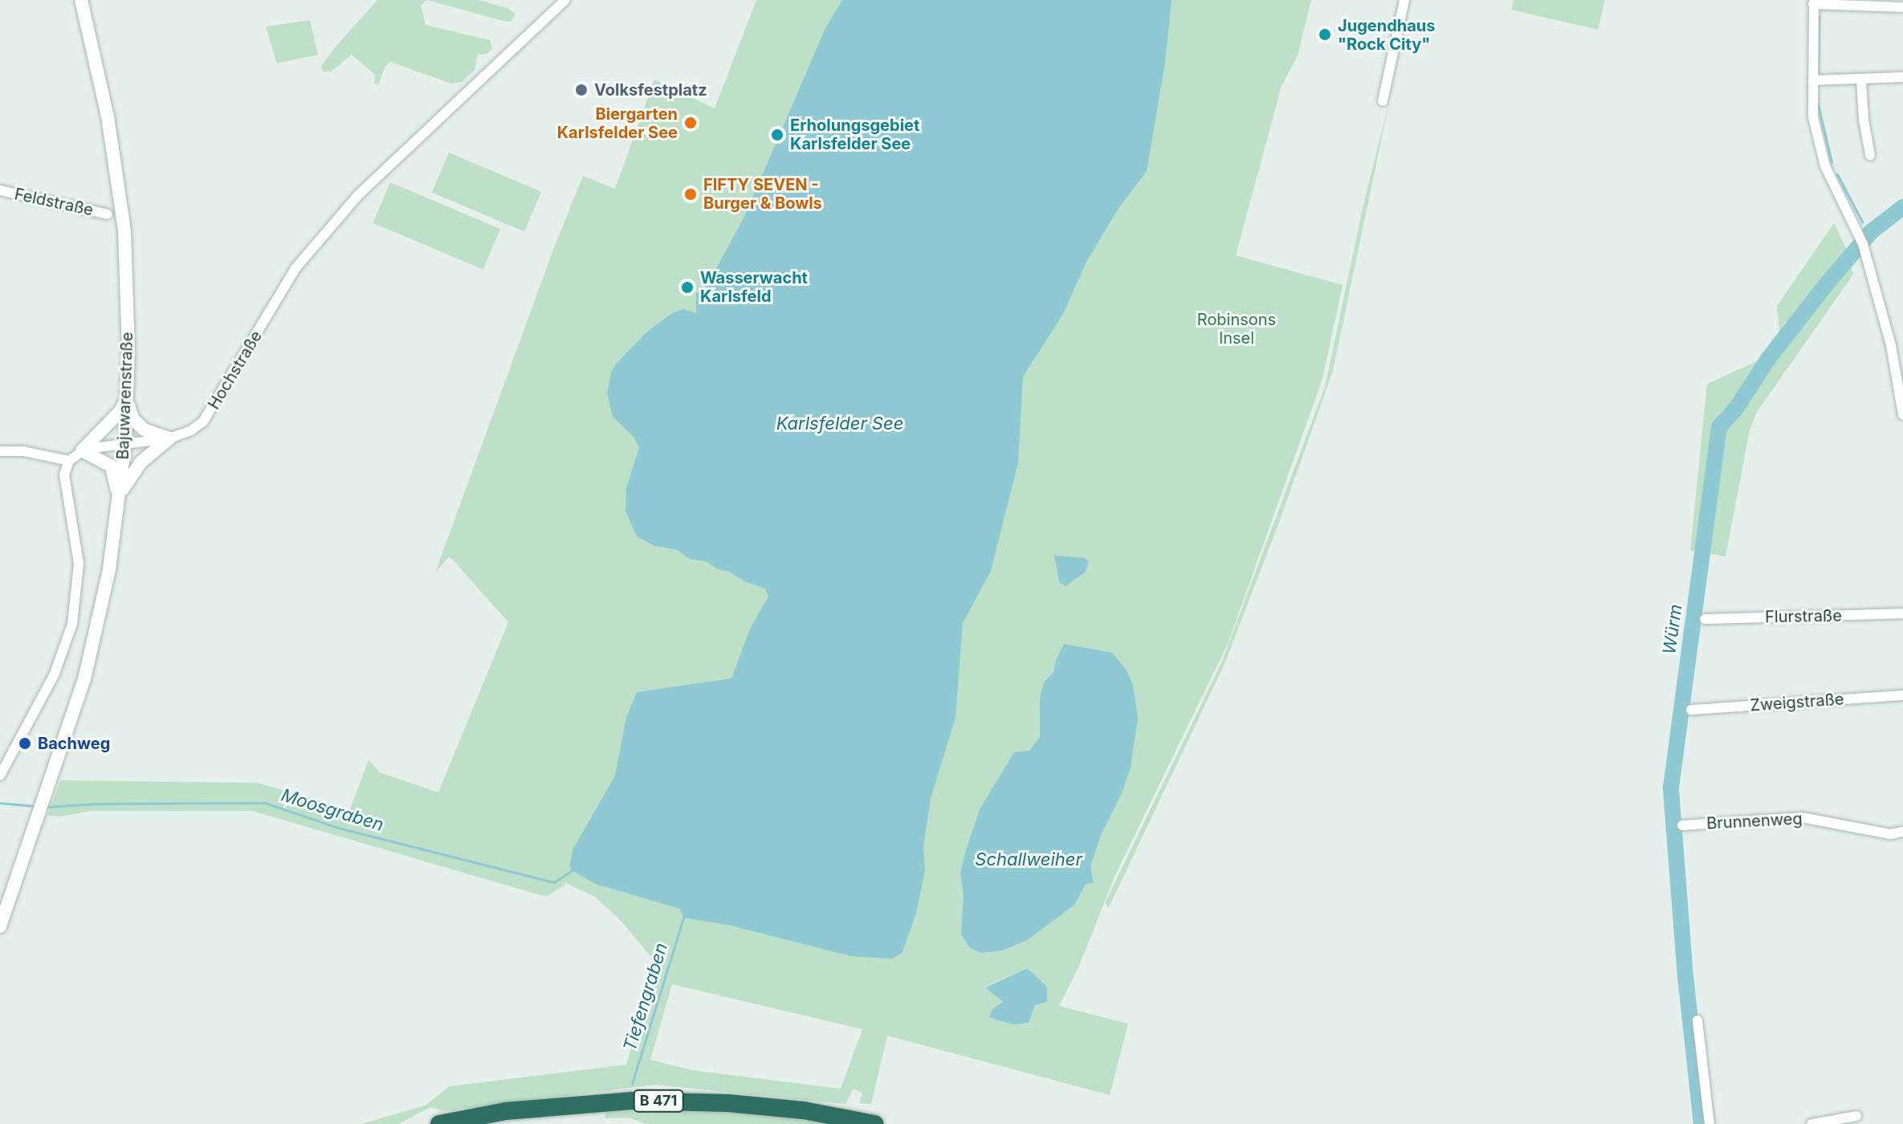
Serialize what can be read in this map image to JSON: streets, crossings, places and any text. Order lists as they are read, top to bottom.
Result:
{
  "streets": {
    "highway": ["B 471"],
    "main road": ["Bajuwarenstraße"],
    "street": [
      "Feldstraße",
      "Hochstraße",
      "Flurstraße",
      "Zweigstraße",
      "Brunnenweg"
    ]
  },
  "crossings": [
    ["Hochstraße", "Bajuwarenstraße"]
  ],
  "water": [
    "Karlsfelder See",
    "Würm",
    "Moosgraben",
    "Schallweiher",
    "Tiefengraben"
  ],
  "parks": ["Robinsons Insel"],
  "places": [
    "Jugendhaus \"Rock City\"",
    "Volksfestplatz",
    "Biergarten Karlsfelder See",
    "Erholungsgebiet Karlsfelder See",
    "FIFTY SEVEN - Burger & Bowls",
    "Wasserwacht Karlsfeld",
    "Bachweg"
  ]
}
